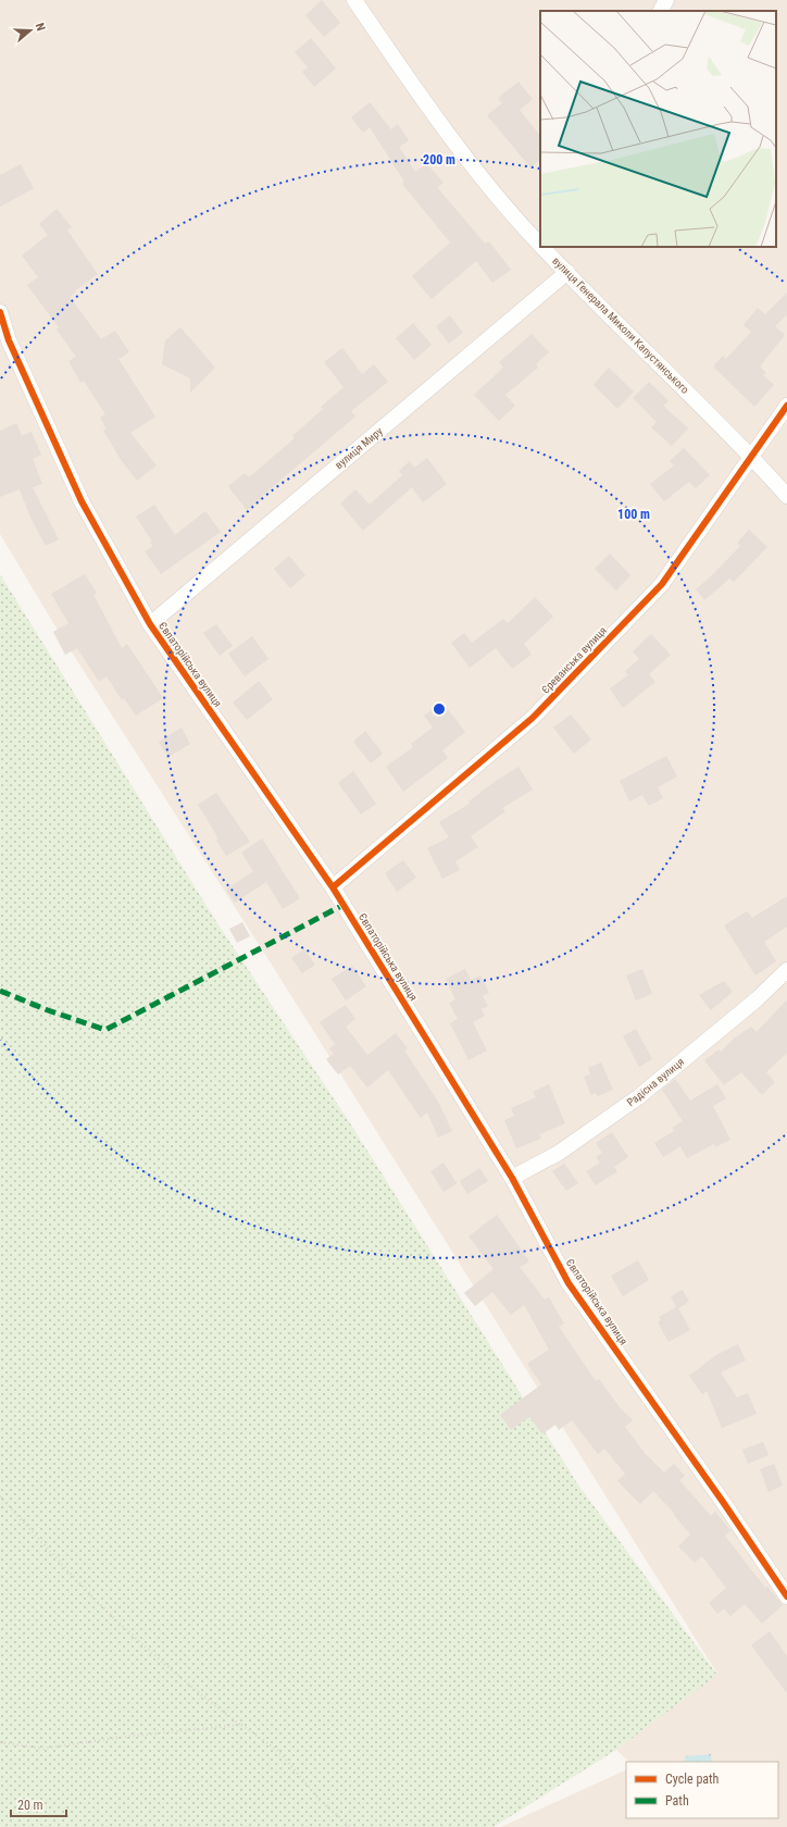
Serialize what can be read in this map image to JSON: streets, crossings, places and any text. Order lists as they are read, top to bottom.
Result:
{
  "streets": {
    "street": [
      "вулиця Генерала Миколи Капустянського",
      "вулиця Миру",
      "Єреванська вулиця",
      "Євпаторійська вулиця",
      "Радісна вулиця"
    ]
  },
  "crossings": [
    ["вулиця Генерала Миколи Капустянського", "вулиця Миру"],
    ["вулиця Генерала Миколи Капустянського", "Єреванська вулиця"],
    ["вулиця Миру", "Євпаторійська вулиця"],
    ["Єреванська вулиця", "Євпаторійська вулиця"],
    ["Євпаторійська вулиця", "Радісна вулиця"]
  ],
  "legend": ["Cycle path", "Path"],
  "scale_bar": "20 m",
  "north": "right",
  "rings": ["200 m", "100 m"]
}
